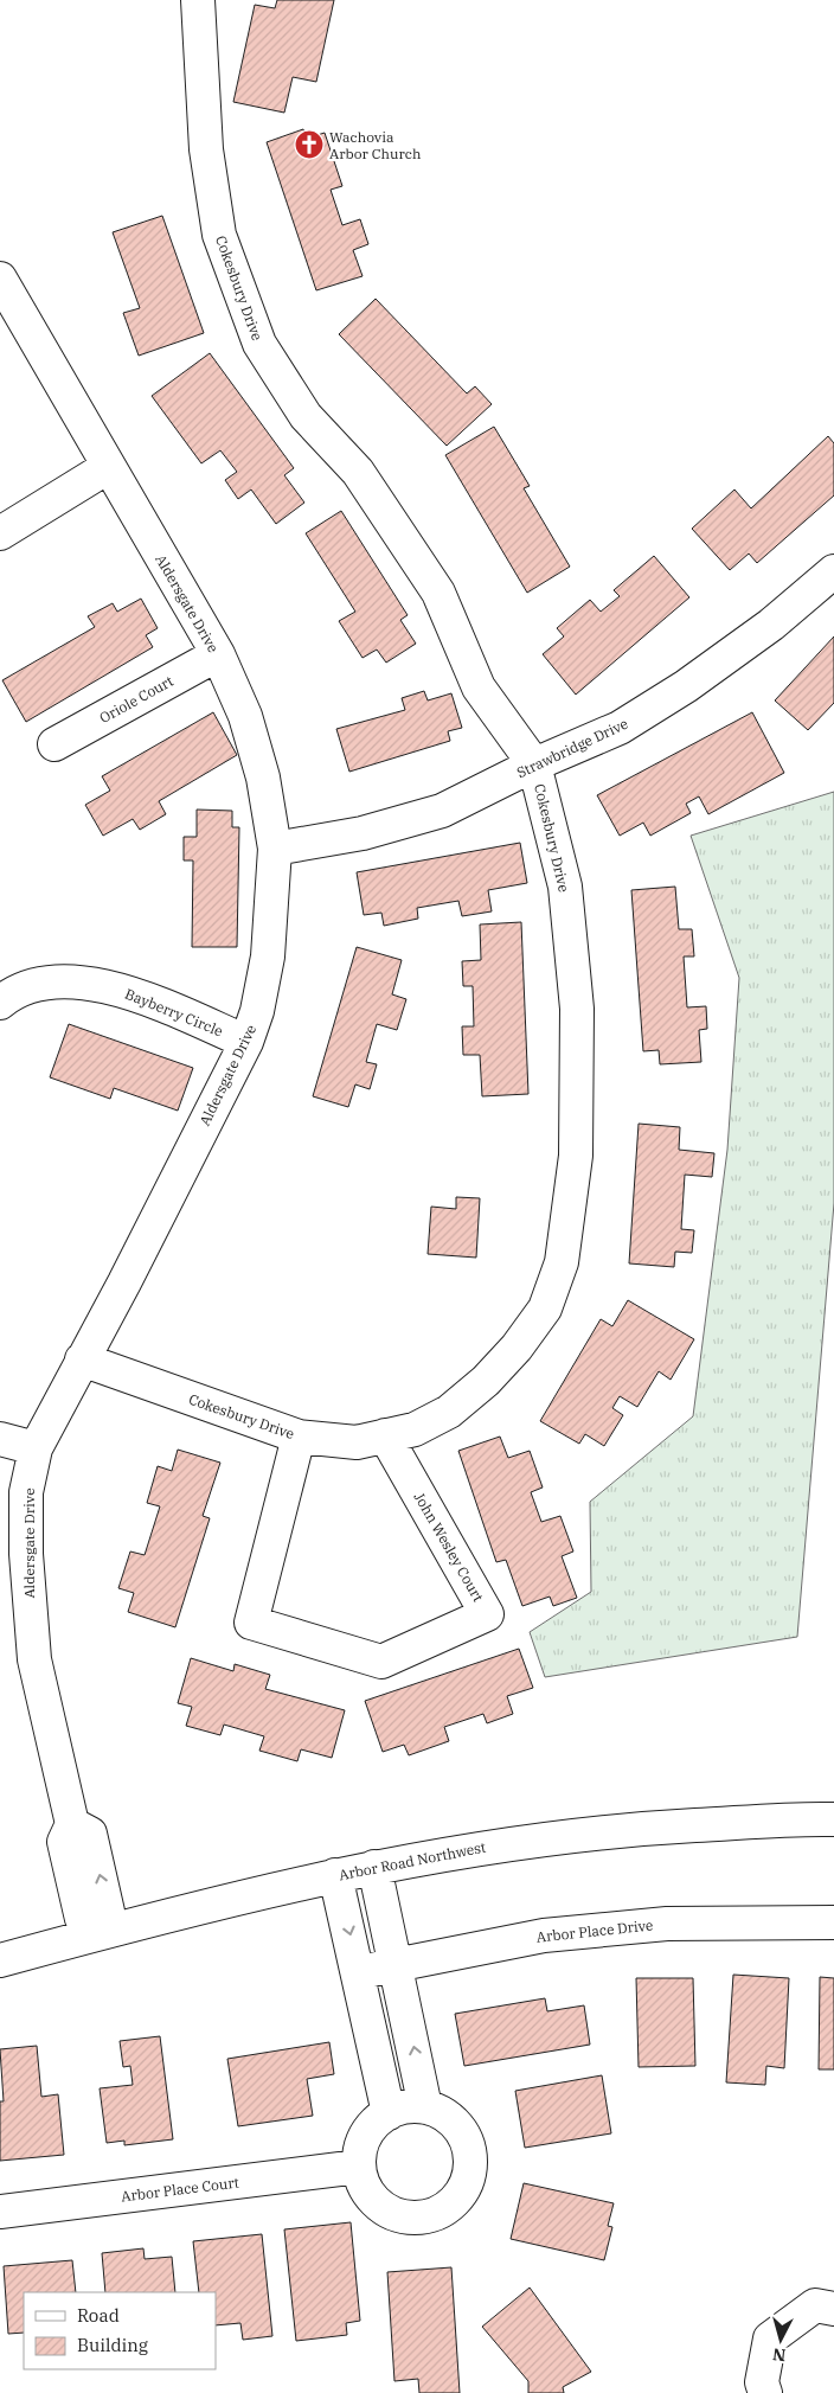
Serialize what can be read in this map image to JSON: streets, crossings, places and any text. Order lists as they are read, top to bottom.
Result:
{
  "streets": {
    "street": [
      "Cokesbury Drive",
      "Aldersgate Drive",
      "Oriole Court",
      "Strawbridge Drive",
      "Bayberry Circle",
      "John Wesley Court",
      "Arbor Road Northwest",
      "Arbor Place Drive",
      "Arbor Place Court"
    ]
  },
  "crossings": [
    ["Cokesbury Drive", "Aldersgate Drive"],
    ["Cokesbury Drive", "Strawbridge Drive"],
    ["Cokesbury Drive", "John Wesley Court"],
    ["Aldersgate Drive", "Oriole Court"],
    ["Aldersgate Drive", "Strawbridge Drive"],
    ["Aldersgate Drive", "Bayberry Circle"],
    ["Aldersgate Drive", "Arbor Road Northwest"]
  ],
  "places": {
    "church": ["Wachovia Arbor Church"]
  },
  "legend": ["Road", "Building"],
  "north": "bottom"
}
